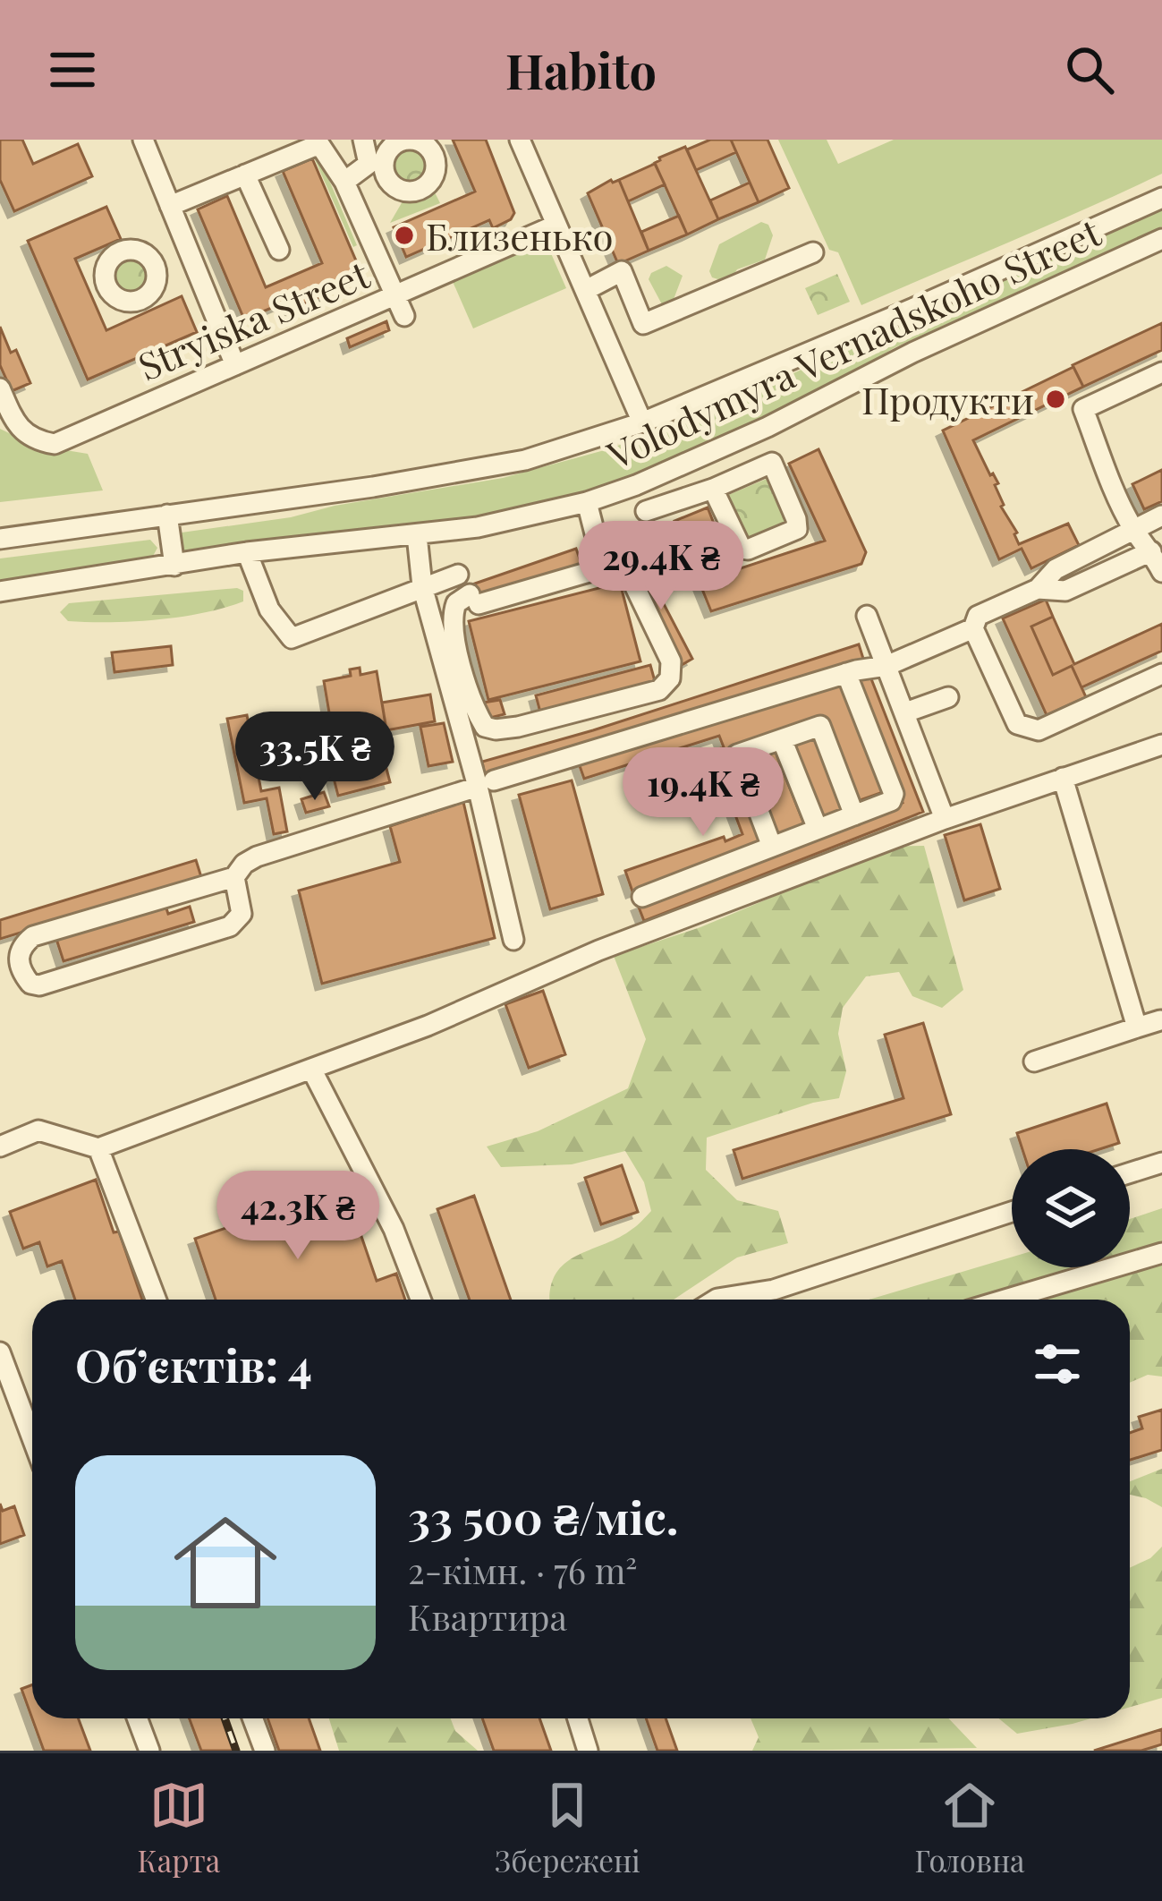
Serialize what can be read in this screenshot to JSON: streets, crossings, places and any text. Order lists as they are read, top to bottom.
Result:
{
  "streets": {
    "street": ["Stryiska Street", "Volodymyra Vernadskoho Street"]
  },
  "places": ["Близенько", "Продукти"],
  "page": {
    "header": "Habito",
    "price": [
      "29.4K ₴",
      "33.5K ₴",
      "19.4K ₴",
      "42.3K ₴"
    ],
    "heading": "Об’єктів: 4",
    "list": [
      {
        "name": "33 500 ₴/міс.",
        "note": "2-кімн. · 76 m² · Квартира"
      }
    ],
    "tabs": ["Карта", "Збережені", "Головна"]
  }
}
